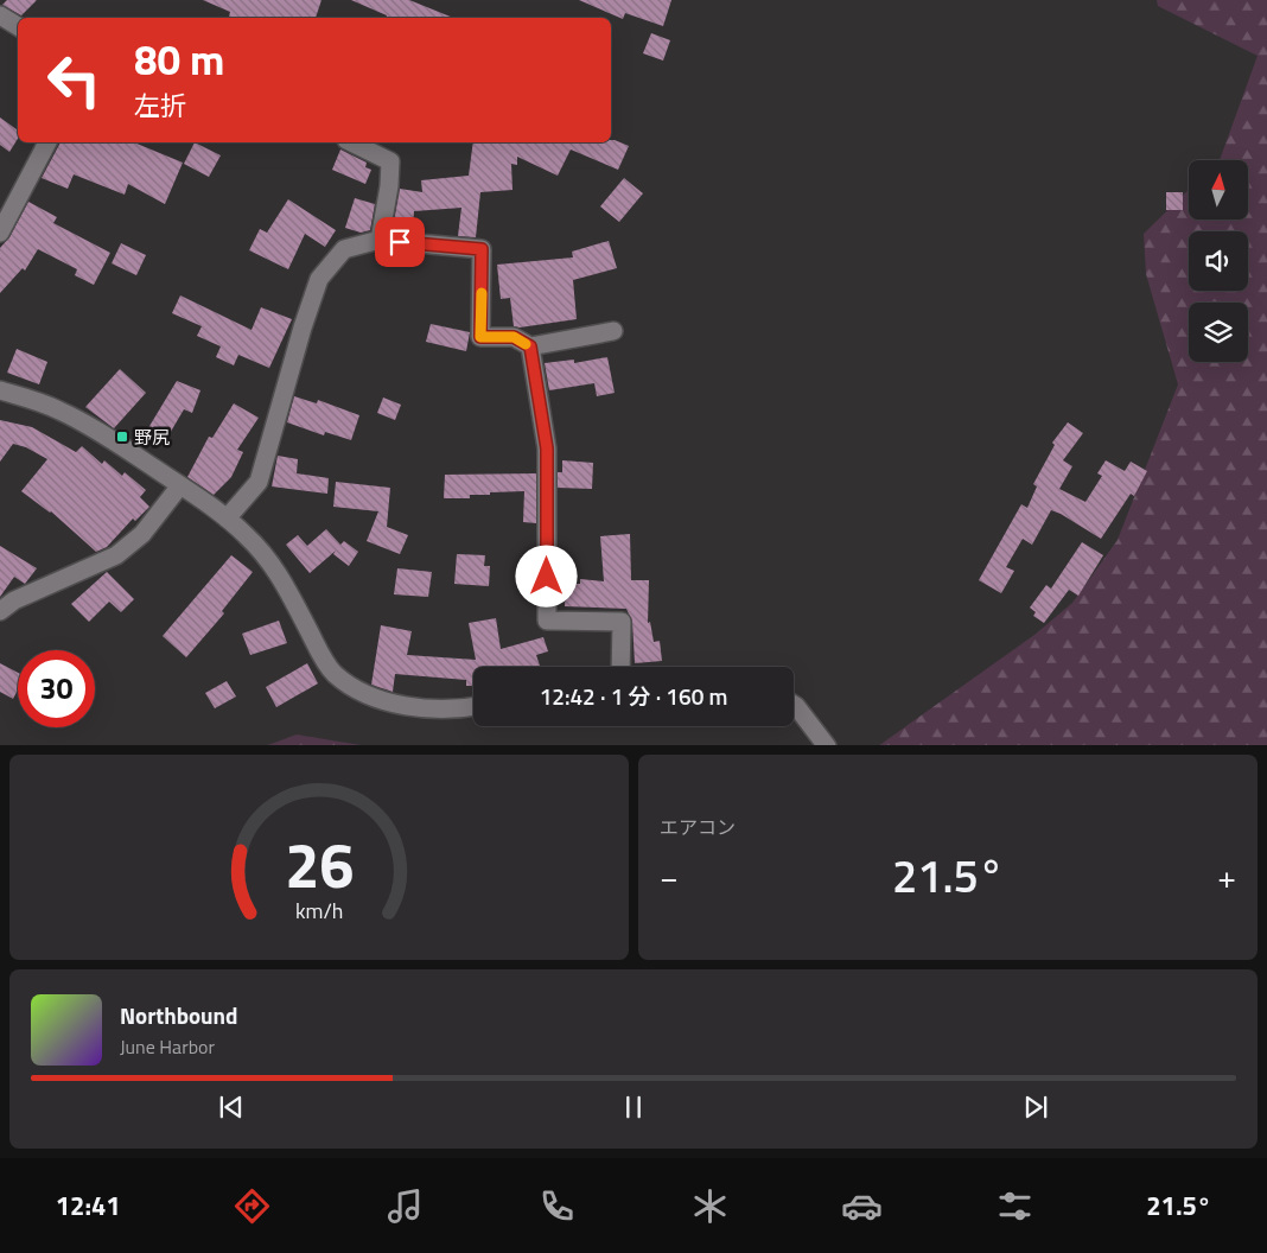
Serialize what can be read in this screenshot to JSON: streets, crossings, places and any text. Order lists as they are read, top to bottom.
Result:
{
  "places": {
    "transit": ["野尻"]
  },
  "north": "top",
  "page": {
    "turn": ["80 m", "左折"],
    "limit": "30",
    "trip": "12:42 · 1 分 · 160 m",
    "tile": "エアコン",
    "heat": ["−", "21.5°", "+"],
    "song": ["Northbound", "June Harbor"],
    "tabs": ["12:41", "21.5°"],
    "gauge": ["26", "km/h"]
  }
}
